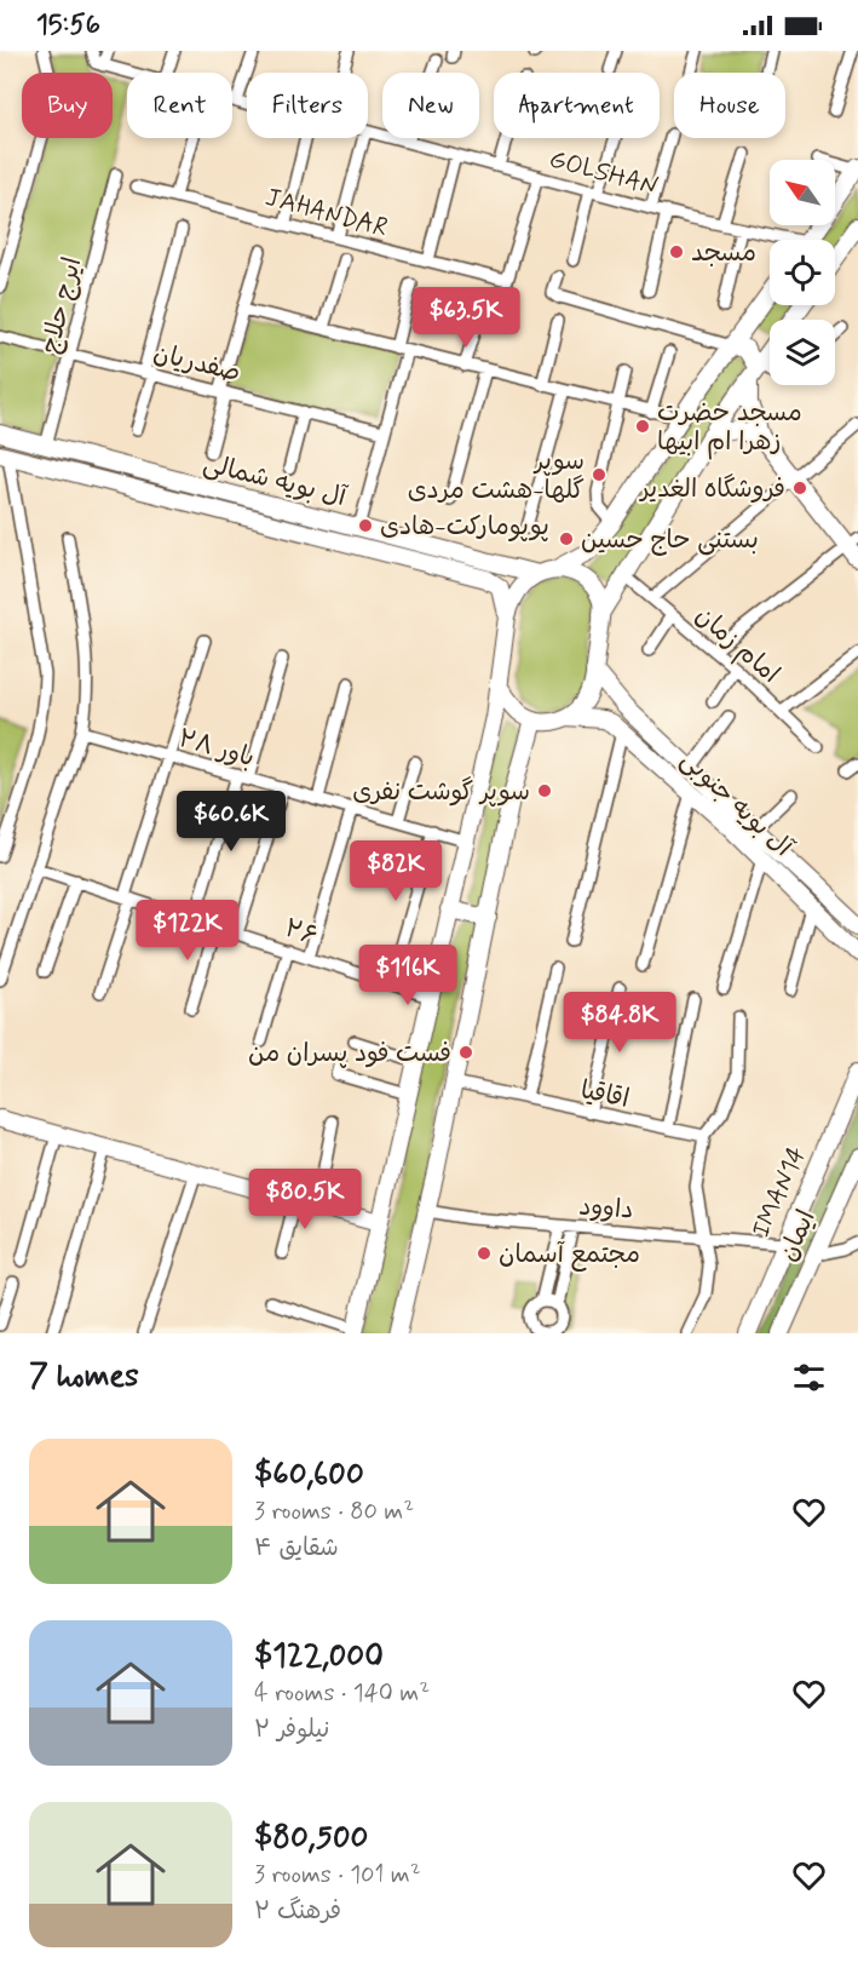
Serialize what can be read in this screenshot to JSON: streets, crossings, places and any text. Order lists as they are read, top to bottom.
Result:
{
  "streets": {
    "main road": [
      "آل بویه شمالی",
      "آل بویه جنوبی",
      "IMAN14",
      "ایمان"
    ],
    "street": [
      "GOLSHAN",
      "JAHANDAR",
      "ایرج حلاج",
      "صفدریان",
      "امام زمان",
      "باور ۲۸",
      "۲۶",
      "اقاقیا",
      "داوود"
    ]
  },
  "crossings": [
    ["GOLSHAN", "JAHANDAR"],
    ["ایرج حلاج", "صفدریان"],
    ["ایرج حلاج", "آل بویه شمالی"],
    ["آل بویه شمالی", "آل بویه جنوبی"],
    ["IMAN14", "داوود"]
  ],
  "places": [
    "مسجد",
    "مسجد حضرت زهرا ام ابیها",
    "سوپر گلها-هشت مردی",
    "فروشگاه الغدیر",
    "پوپومارکت-هادی",
    "بستنی حاج حسین",
    "سوپر گوشت نفری",
    "فست فود پسران من",
    "مجتمع آسمان"
  ],
  "north": "top left",
  "page": {
    "status": "15:56",
    "chip": [
      "Buy",
      "Rent",
      "Filters",
      "New",
      "Apartment",
      "House"
    ],
    "price": [
      "$63.5K",
      "$60.6K",
      "$82K",
      "$122K",
      "$116K",
      "$84.8K",
      "$80.5K"
    ],
    "heading": "7 homes",
    "list": [
      {
        "name": "$60,600",
        "note": "3 rooms · 80 m² · شقایق ۴"
      },
      {
        "name": "$122,000",
        "note": "4 rooms · 140 m² · نیلوفر ۲"
      },
      {
        "name": "$80,500",
        "note": "3 rooms · 101 m² · فرهنگ ۲"
      }
    ]
  }
}
